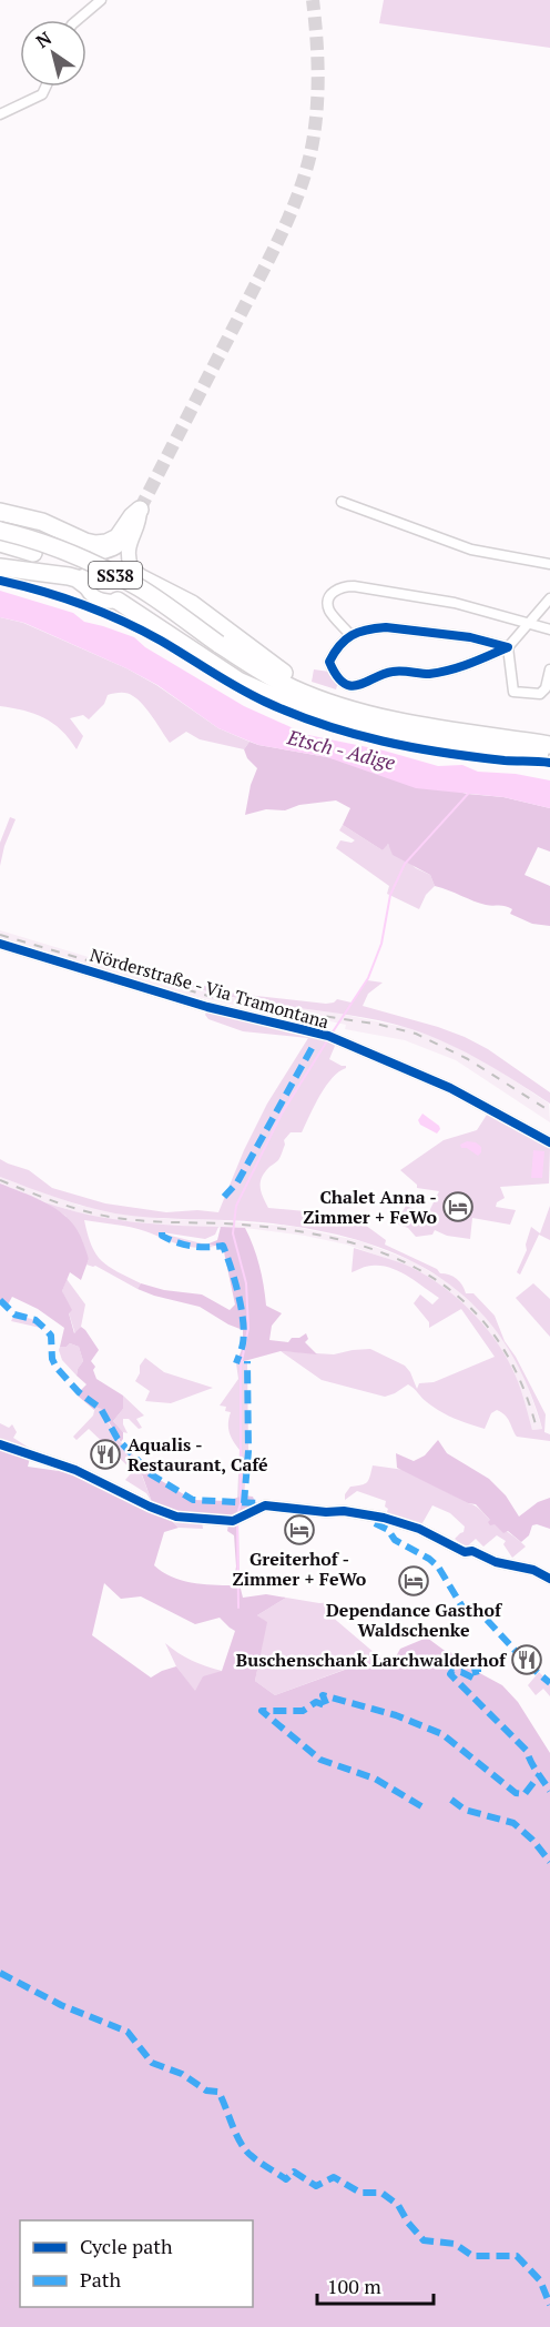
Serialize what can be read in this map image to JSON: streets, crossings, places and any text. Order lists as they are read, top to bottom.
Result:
{
  "streets": {
    "highway": ["SS38"],
    "street": ["Nörderstraße - Via Tramontana"]
  },
  "water": ["Etsch - Adige"],
  "places": {
    "hotel": ["Chalet Anna - Zimmer + FeWo", "Greiterhof - Zimmer + FeWo", "Dependance Gasthof Waldschenke"],
    "restaurant": ["Aqualis - Restaurant, Café", "Buschenschank Larchwalderhof"]
  },
  "legend": ["Cycle path", "Path"],
  "scale_bar": "100 m",
  "north": "top left"
}
